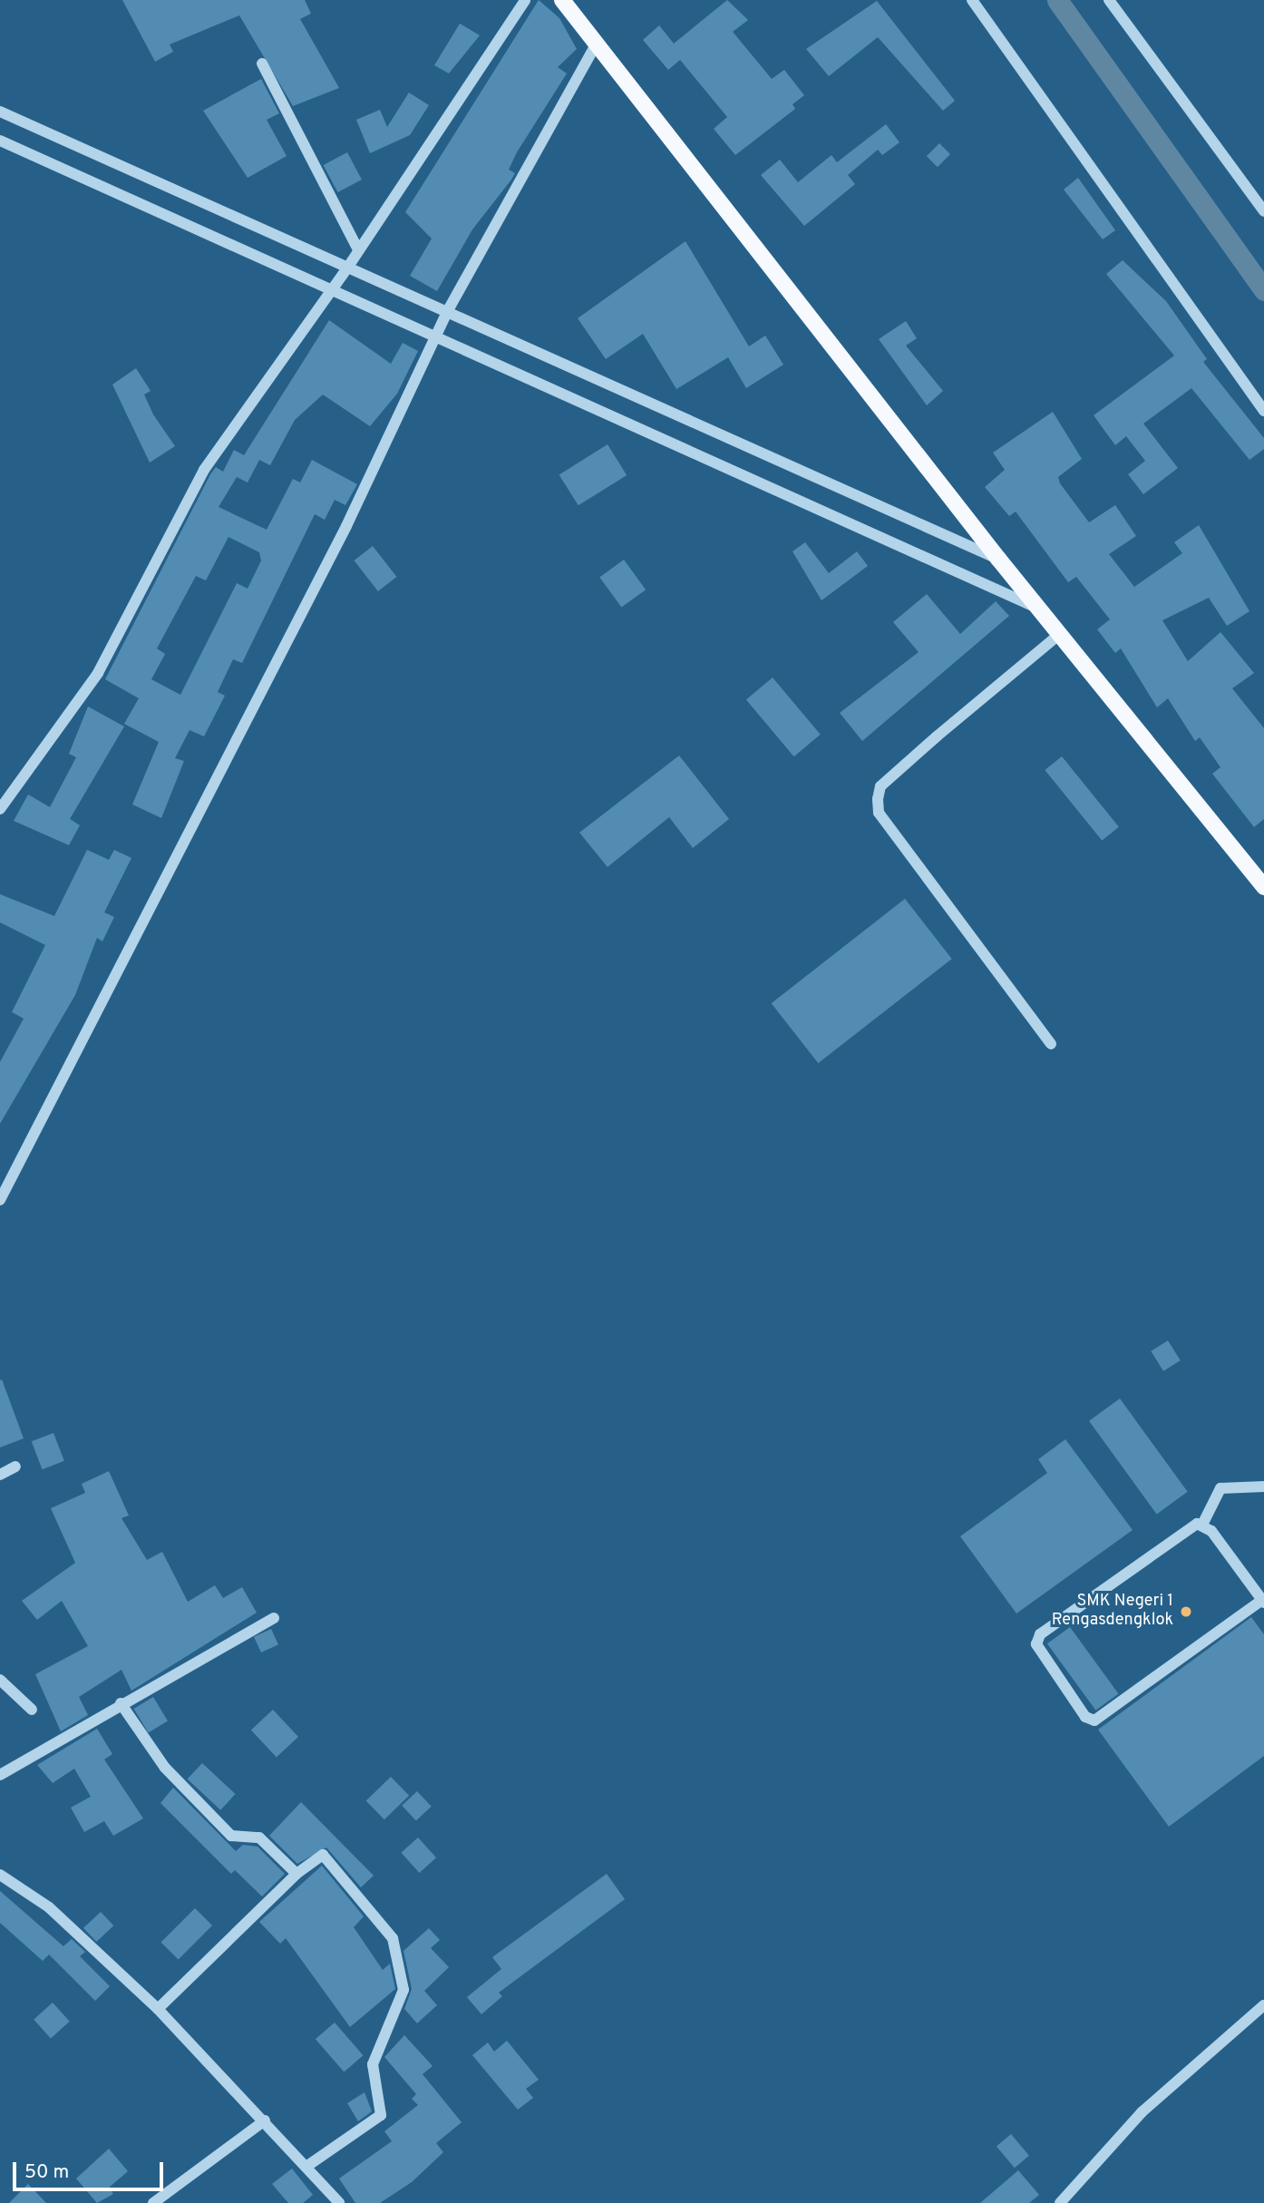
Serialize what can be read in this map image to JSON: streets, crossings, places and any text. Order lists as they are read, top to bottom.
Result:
{
  "places": ["SMK Negeri 1 Rengasdengklok"],
  "scale_bar": "50 m"
}
